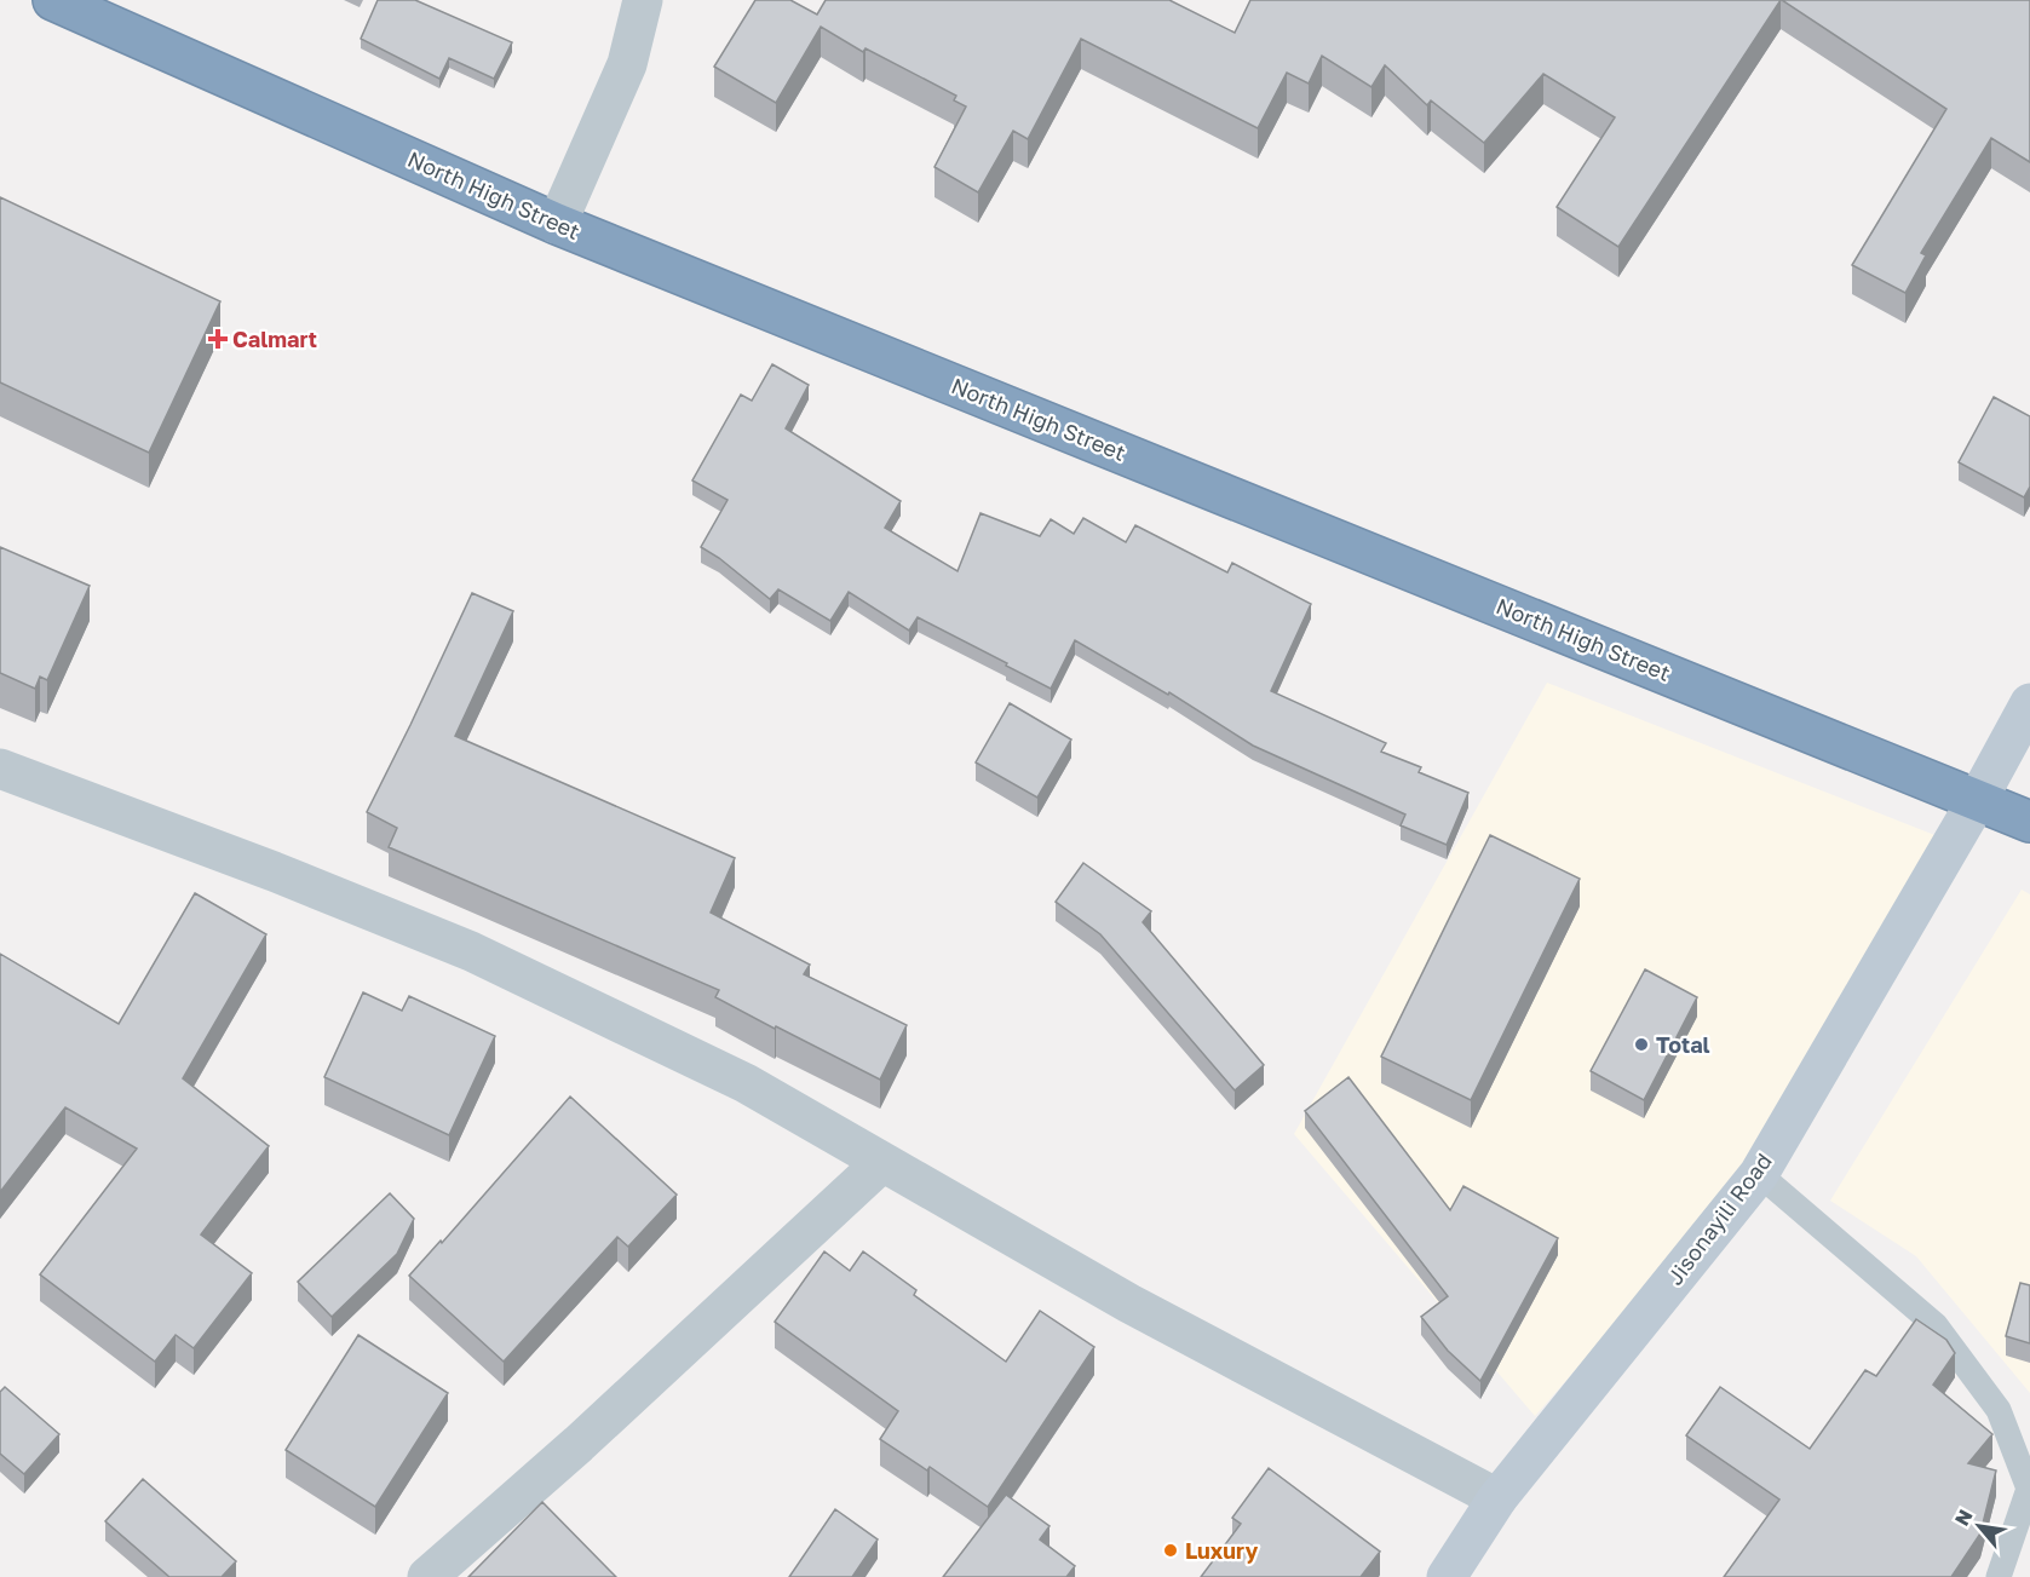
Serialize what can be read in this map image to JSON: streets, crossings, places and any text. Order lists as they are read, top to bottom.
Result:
{
  "streets": {
    "highway": ["North High Street"],
    "street": ["Jisonayili Road"]
  },
  "crossings": [
    ["North High Street", "Jisonayili Road"]
  ],
  "places": {
    "health": ["Calmart"],
    "other": ["Total", "Luxury"]
  },
  "north": "top left"
}
